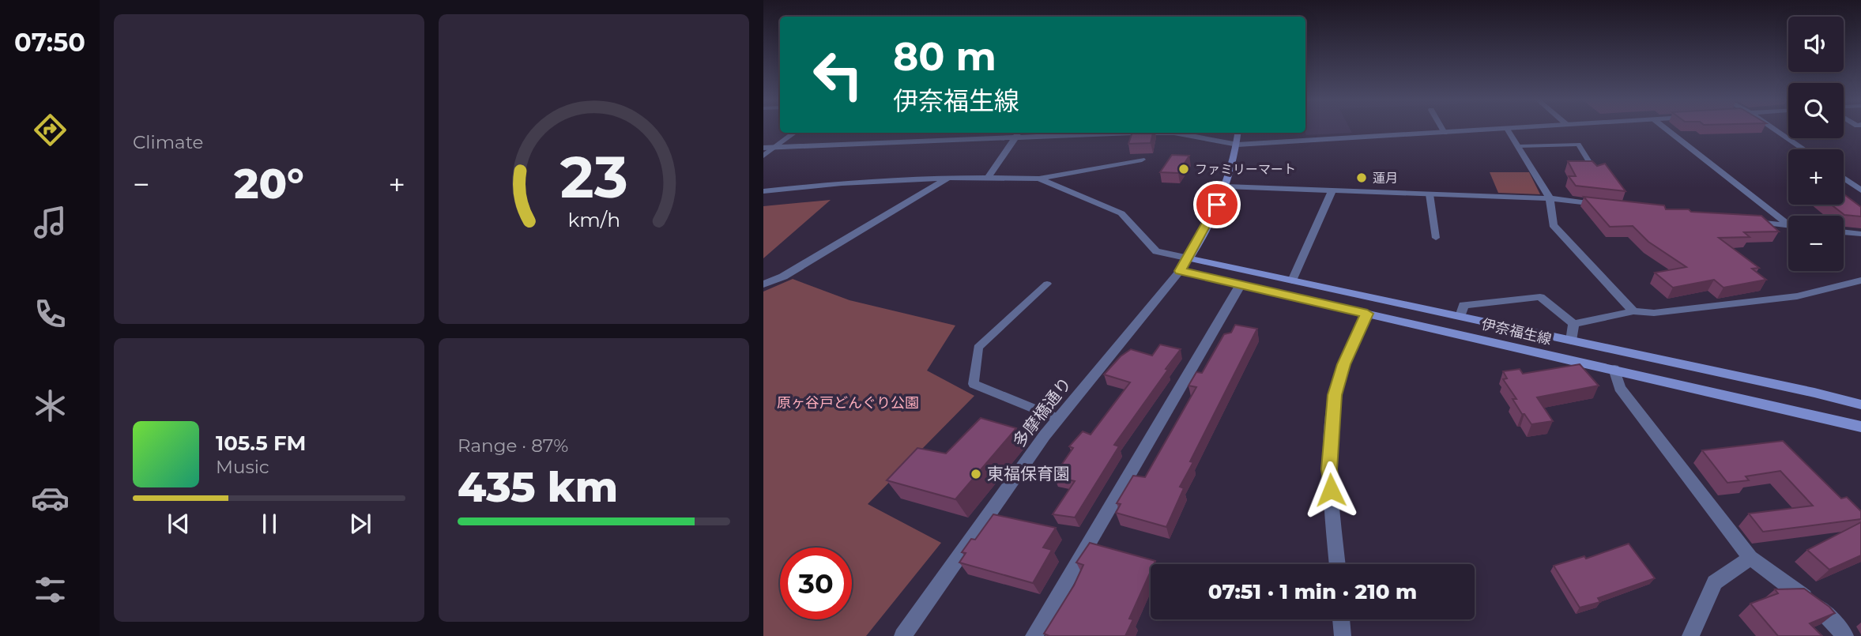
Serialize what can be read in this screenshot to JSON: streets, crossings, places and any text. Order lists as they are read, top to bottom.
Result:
{
  "streets": {
    "main road": ["伊奈福生線"],
    "street": ["多摩橋通り"]
  },
  "crossings": [
    ["伊奈福生線", "多摩橋通り"]
  ],
  "parks": ["原ヶ谷戸どんぐり公園"],
  "places": ["ファミリーマート", "蓮月", "東福保育園"],
  "page": {
    "tabs": "07:50",
    "tile": [
      "Climate",
      ["Range · 87%", "435 km"]
    ],
    "map_buttons": ["+", "−"],
    "turn": ["80 m", "伊奈福生線"],
    "heat": ["−", "20°", "+"],
    "song": ["105.5 FM", "Music"],
    "limit": "30",
    "trip": "07:51 · 1 min · 210 m",
    "gauge": ["23", "km/h"]
  }
}
